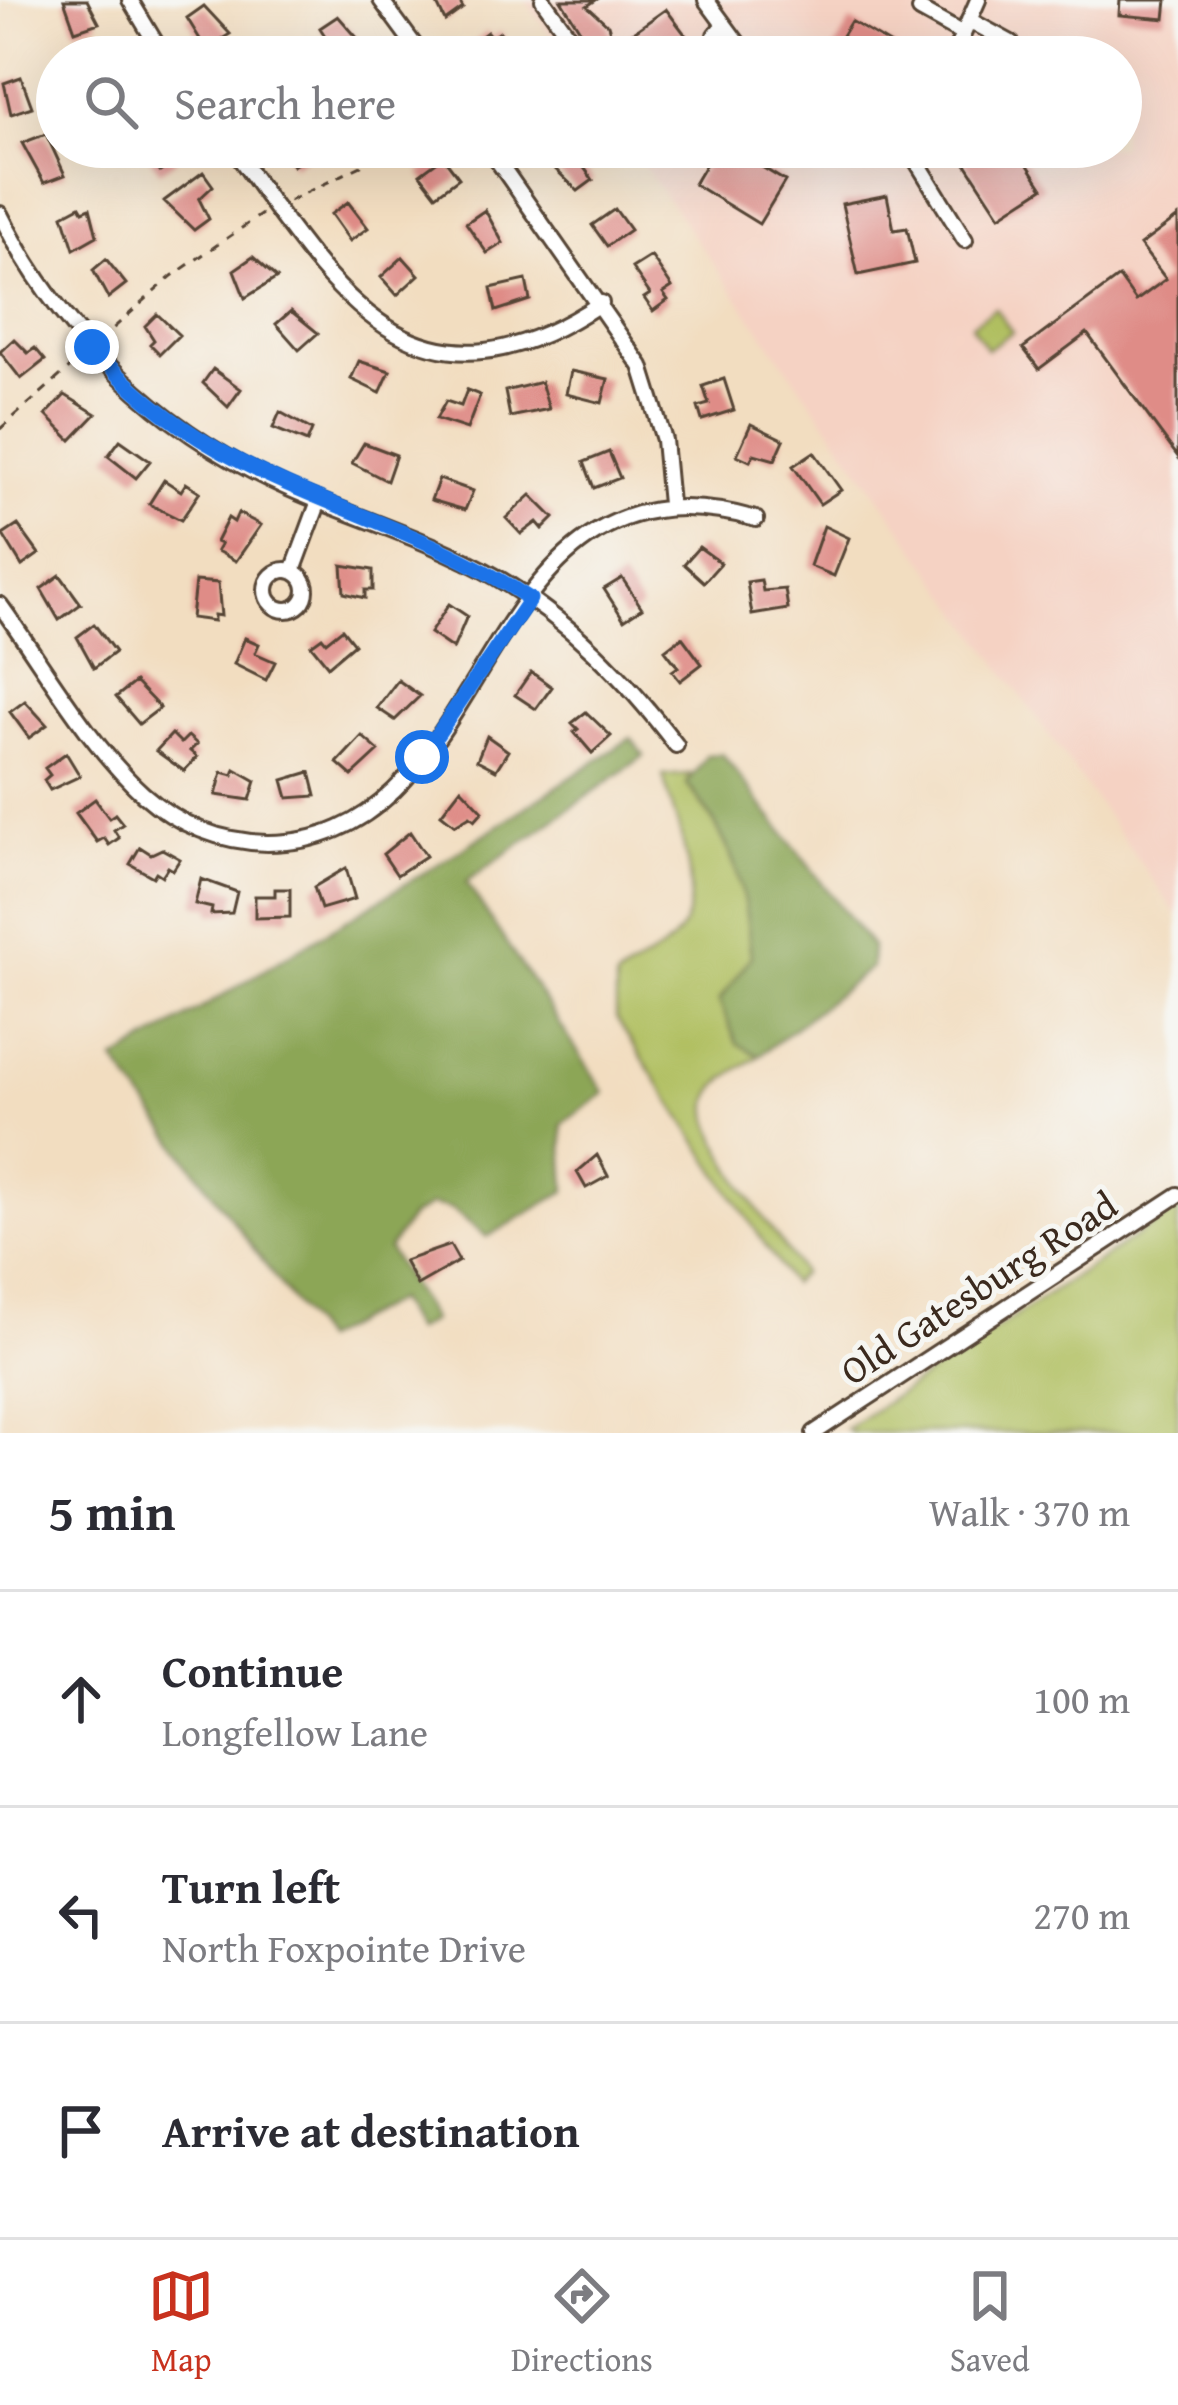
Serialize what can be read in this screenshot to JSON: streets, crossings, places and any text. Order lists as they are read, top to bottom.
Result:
{
  "streets": {
    "street": ["Old Gatesburg Road"]
  },
  "page": {
    "search": "Search here",
    "heading": ["5 min", "Walk · 370 m"],
    "list": [
      ["Continue", "Longfellow Lane", "100 m"],
      ["Turn left", "North Foxpointe Drive", "270 m"],
      "Arrive at destination"
    ],
    "nav": ["Map", "Directions", "Saved"]
  }
}
